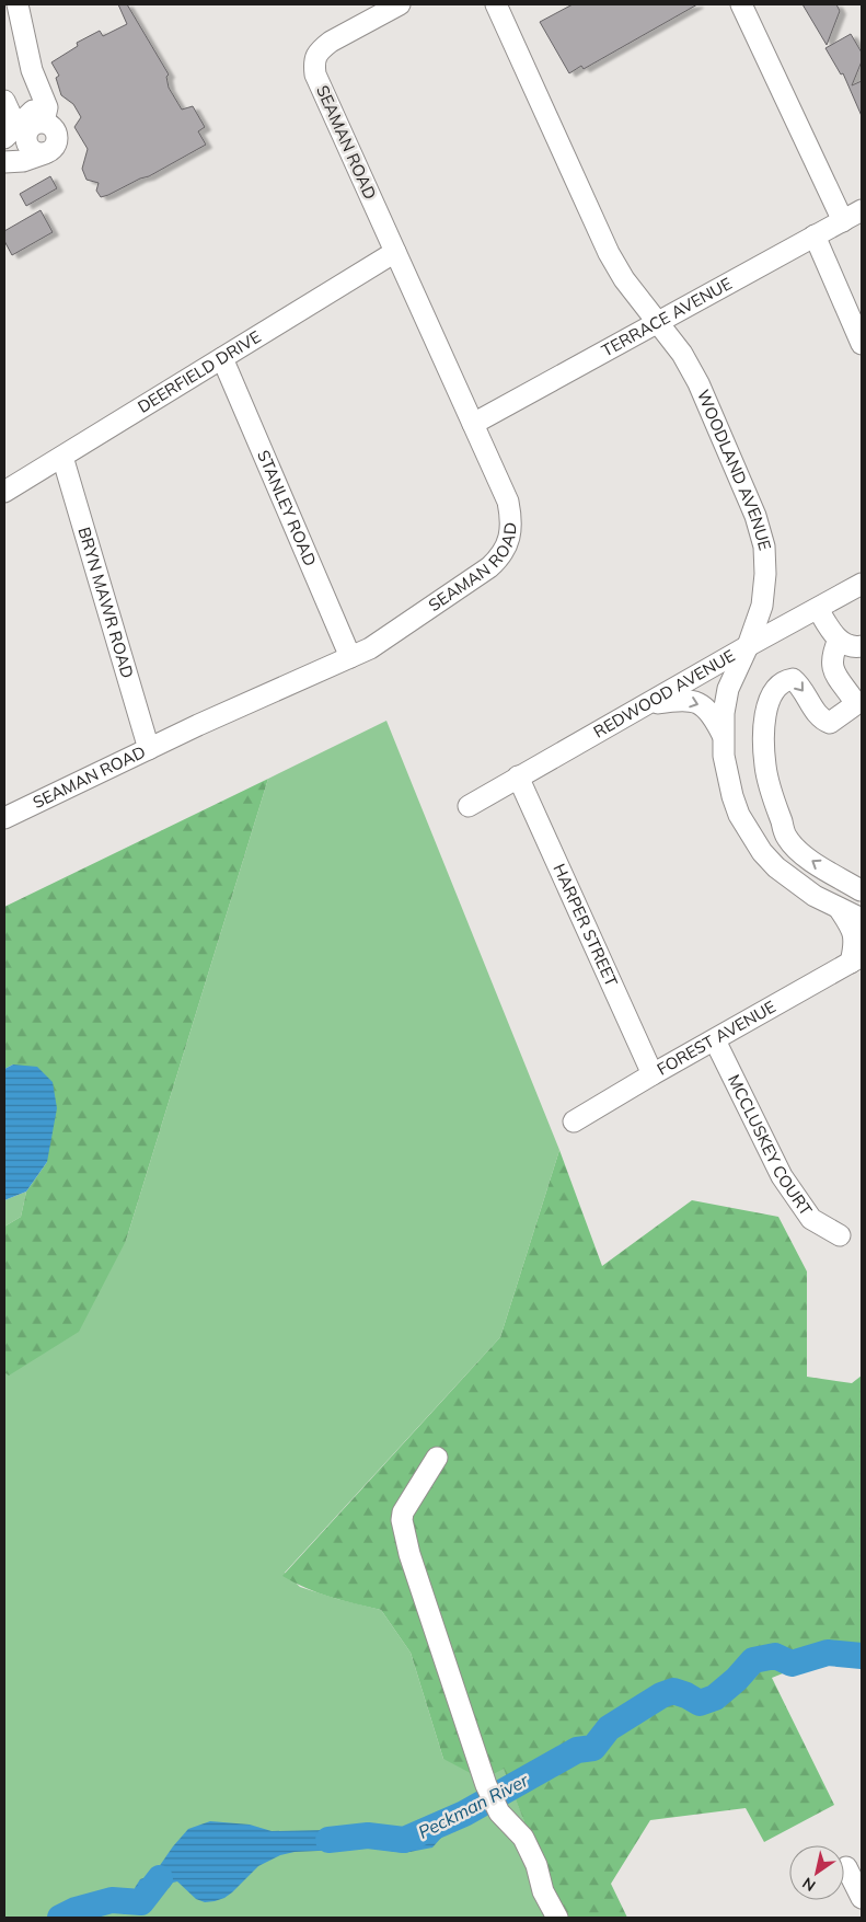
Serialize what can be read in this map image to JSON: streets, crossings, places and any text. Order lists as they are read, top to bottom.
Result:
{
  "streets": {
    "street": [
      "SEAMAN ROAD",
      "TERRACE AVENUE",
      "DEERFIELD DRIVE",
      "WOODLAND AVENUE",
      "STANLEY ROAD",
      "BRYN MAWR ROAD",
      "REDWOOD AVENUE",
      "HARPER STREET",
      "FOREST AVENUE",
      "MCCLUSKEY COURT"
    ]
  },
  "crossings": [
    ["SEAMAN ROAD", "TERRACE AVENUE"],
    ["SEAMAN ROAD", "DEERFIELD DRIVE"],
    ["SEAMAN ROAD", "STANLEY ROAD"],
    ["SEAMAN ROAD", "BRYN MAWR ROAD"],
    ["TERRACE AVENUE", "WOODLAND AVENUE"],
    ["DEERFIELD DRIVE", "STANLEY ROAD"],
    ["DEERFIELD DRIVE", "BRYN MAWR ROAD"],
    ["WOODLAND AVENUE", "REDWOOD AVENUE"],
    ["REDWOOD AVENUE", "HARPER STREET"],
    ["HARPER STREET", "FOREST AVENUE"],
    ["FOREST AVENUE", "MCCLUSKEY COURT"]
  ],
  "water": ["Peckman River"],
  "north": "bottom left"
}
